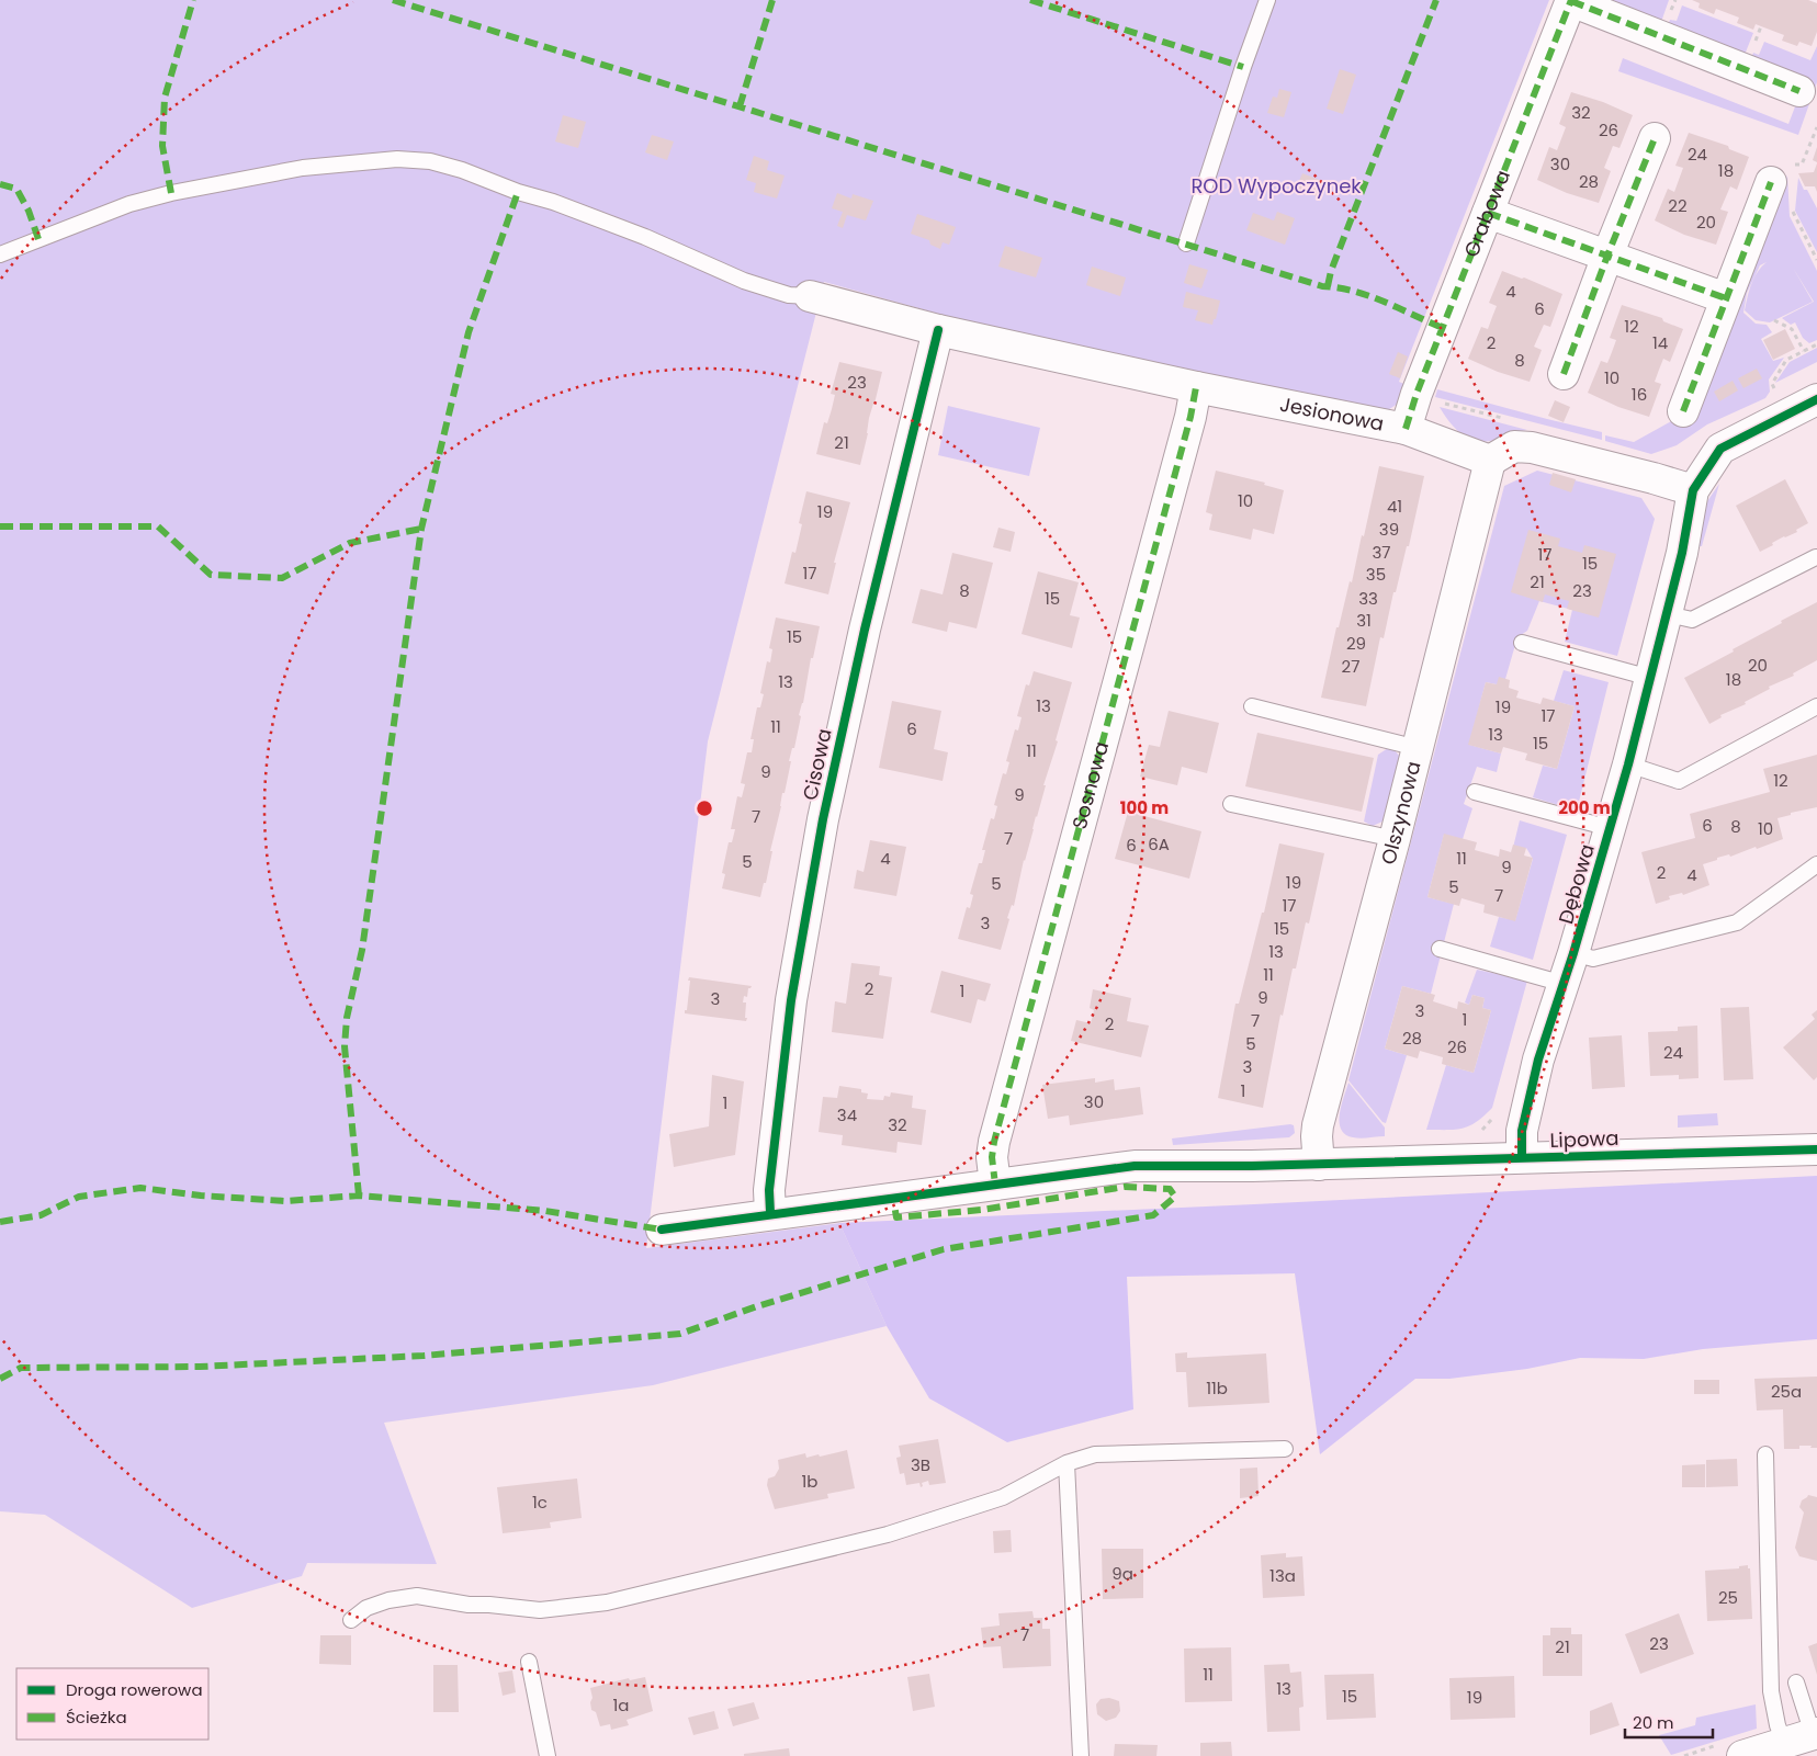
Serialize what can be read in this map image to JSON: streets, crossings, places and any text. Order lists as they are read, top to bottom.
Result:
{
  "streets": {
    "street": [
      "Grabowa",
      "Jesionowa",
      "Cisowa",
      "Sosnowa",
      "Olszynowa",
      "Dębowa",
      "Lipowa"
    ]
  },
  "crossings": [
    ["Grabowa", "Jesionowa"],
    ["Jesionowa", "Cisowa"],
    ["Jesionowa", "Sosnowa"],
    ["Jesionowa", "Olszynowa"],
    ["Cisowa", "Lipowa"],
    ["Sosnowa", "Lipowa"],
    ["Olszynowa", "Lipowa"],
    ["Dębowa", "Lipowa"]
  ],
  "parks": ["ROD Wypoczynek"],
  "house_numbers": [
    "32",
    "26",
    "24",
    "30",
    "18",
    "28",
    "22",
    "20",
    "4",
    "6",
    "12",
    "2",
    "14",
    "8",
    "10",
    "23",
    "16",
    "21",
    "10",
    "41",
    "19",
    "39",
    "37",
    "17",
    "15",
    "17",
    "35",
    "21",
    "8",
    "23",
    "15",
    "33",
    "31",
    "15",
    "29",
    "20",
    "27",
    "18",
    "13",
    "13",
    "19",
    "17",
    "11",
    "6",
    "13",
    "15",
    "11",
    "9",
    "12",
    "9",
    "7",
    "6",
    "8",
    "10",
    "7",
    "6A",
    "6",
    "4",
    "11",
    "5",
    "9",
    "2",
    "4",
    "19",
    "5",
    "5",
    "7",
    "17",
    "3",
    "15",
    "13",
    "11",
    "2",
    "1",
    "9",
    "3",
    "3",
    "1",
    "7",
    "2",
    "28",
    "5",
    "26",
    "24",
    "3",
    "1",
    "30",
    "1",
    "34",
    "32",
    "11b",
    "25a",
    "3B",
    "1b",
    "1c",
    "9a",
    "13a",
    "25",
    "7",
    "23",
    "21",
    "11",
    "13",
    "15",
    "19",
    "1a"
  ],
  "legend": ["Droga rowerowa", "Ścieżka"],
  "scale_bar": "20 m",
  "rings": ["100 m", "200 m"]
}
